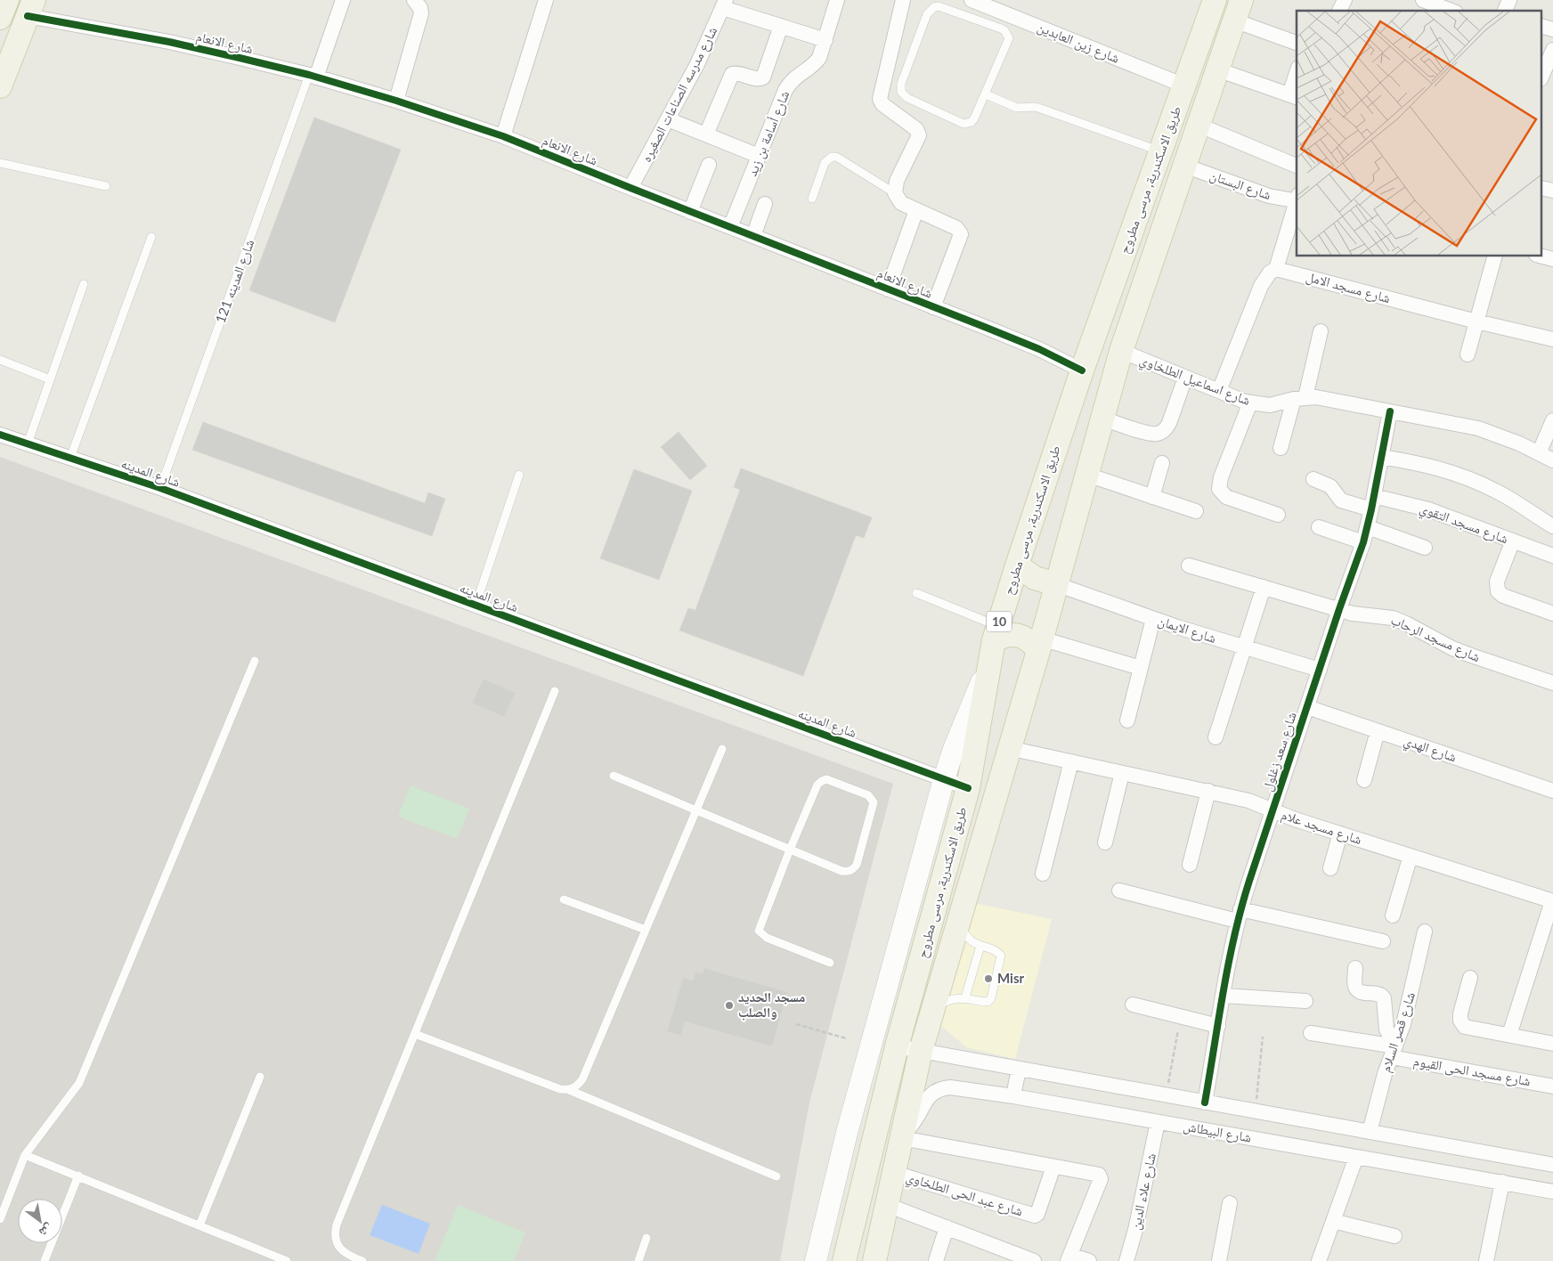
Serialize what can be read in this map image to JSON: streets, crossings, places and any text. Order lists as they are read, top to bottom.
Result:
{
  "streets": {
    "main road": ["طريق الاسكندرية, مرسى مطروح", "10"],
    "street": [
      "شارع الانعام",
      "شارع زين العابدين",
      "شارع مدرسه الصناعات الصغيره",
      "شارع أسامة بن زيد",
      "شارع البستان",
      "شارع مسجد الامل",
      "شارع اسماعيل الطلخاوي",
      "شارع المدينه",
      "شارع مسجد التقوي",
      "شارع الايمان",
      "شارع مسجد الرحاب",
      "شارع الهدي",
      "شارع سعد زغلول",
      "شارع مسجد علام",
      "شارع قصر السلام",
      "شارع مسجد الحى القيوم",
      "شارع البيطاش",
      "شارع علاء الدين",
      "شارع عبد الحى الطلخاوي"
    ],
    "lane": ["شارع المدينه 121"]
  },
  "crossings": [
    ["شارع الانعام", "شارع مدرسه الصناعات الصغيره"],
    ["شارع الانعام", "شارع أسامة بن زيد"],
    ["شارع الانعام", "طريق الاسكندرية, مرسى مطروح"],
    ["شارع الانعام", "شارع المدينه 121"],
    ["شارع زين العابدين", "طريق الاسكندرية, مرسى مطروح"],
    ["طريق الاسكندرية, مرسى مطروح", "شارع البستان"],
    ["طريق الاسكندرية, مرسى مطروح", "شارع اسماعيل الطلخاوي"],
    ["طريق الاسكندرية, مرسى مطروح", "شارع المدينه"],
    ["طريق الاسكندرية, مرسى مطروح", "شارع الايمان"],
    ["طريق الاسكندرية, مرسى مطروح", "شارع مسجد علام"],
    ["طريق الاسكندرية, مرسى مطروح", "شارع البيطاش"],
    ["طريق الاسكندرية, مرسى مطروح", "شارع عبد الحى الطلخاوي"],
    ["شارع المدينه 121", "شارع المدينه"],
    ["شارع اسماعيل الطلخاوي", "شارع سعد زغلول"],
    ["شارع مسجد التقوي", "شارع سعد زغلول"],
    ["شارع الايمان", "شارع سعد زغلول"],
    ["شارع مسجد الرحاب", "شارع سعد زغلول"],
    ["شارع الهدي", "شارع سعد زغلول"],
    ["شارع سعد زغلول", "شارع مسجد علام"],
    ["شارع سعد زغلول", "شارع البيطاش"],
    ["شارع قصر السلام", "شارع مسجد الحى القيوم"],
    ["شارع قصر السلام", "شارع البيطاش"],
    ["شارع البيطاش", "شارع علاء الدين"]
  ],
  "places": ["Misr", "مسجد الحديد والصلب"],
  "north": "bottom right"
}
